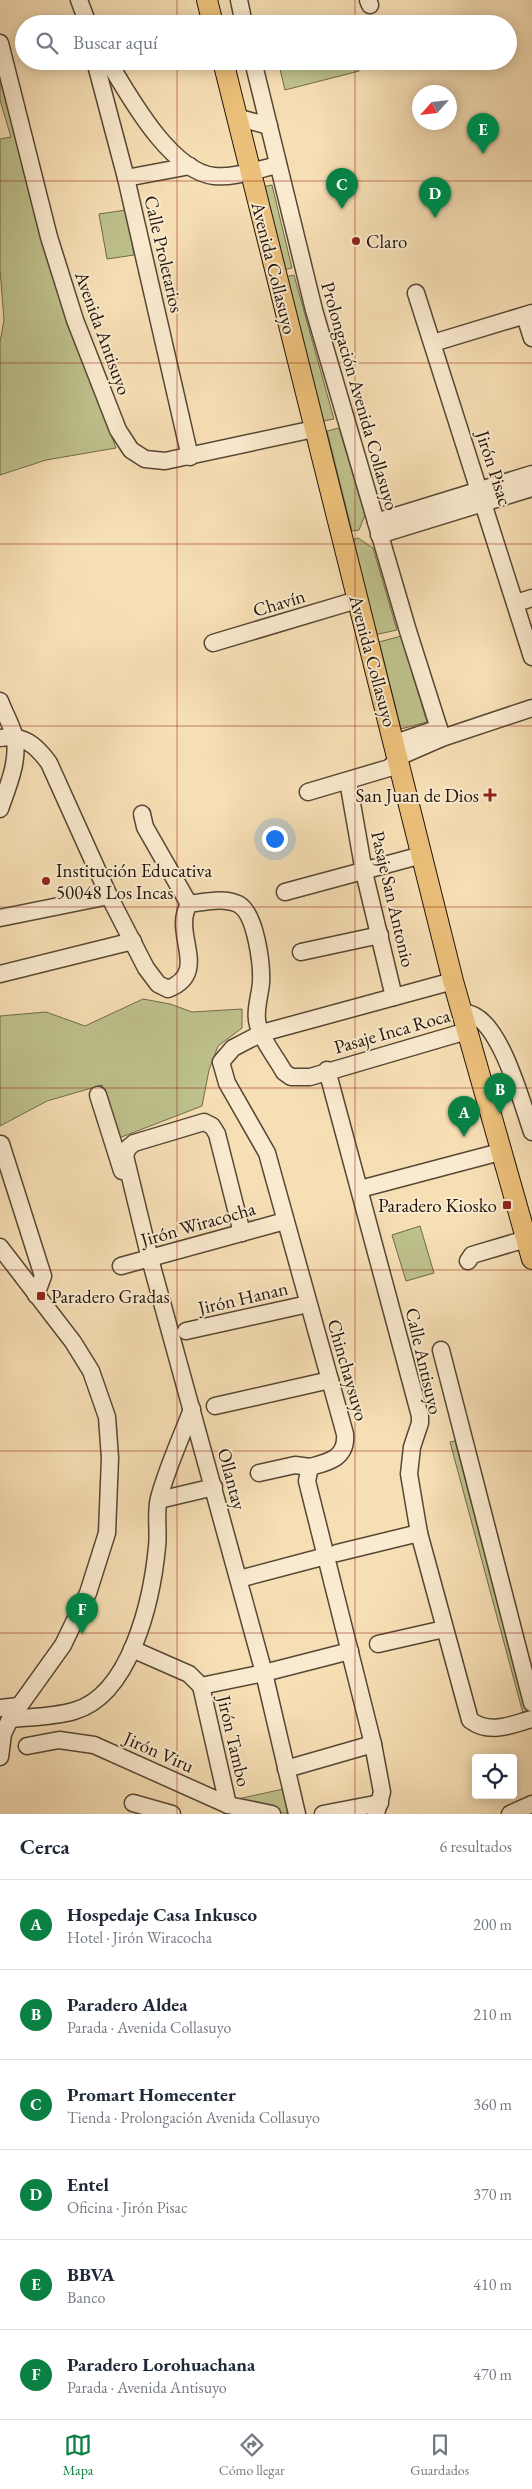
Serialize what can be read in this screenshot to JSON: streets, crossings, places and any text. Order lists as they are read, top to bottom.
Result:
{
  "streets": {
    "main road": ["Avenida Collasuyo"],
    "street": [
      "Calle Proletarios",
      "Avenida Antisuyo",
      "Prolongación Avenida Collasuyo",
      "Jirón Pisac",
      "Chavín",
      "Pasaje San Antonio",
      "Pasaje Inca Roca",
      "Jirón Wiracocha",
      "Jirón Hanan",
      "Calle Antisuyo",
      "Chinchaysuyo",
      "Ollantay",
      "Jirón Tambo",
      "Jirón Viru"
    ]
  },
  "crossings": [
    ["Calle Proletarios", "Avenida Antisuyo"],
    ["Avenida Collasuyo", "Avenida Antisuyo"],
    ["Avenida Collasuyo", "Chavín"],
    ["Avenida Collasuyo", "Pasaje Inca Roca"],
    ["Pasaje Inca Roca", "Calle Antisuyo"],
    ["Pasaje Inca Roca", "Chinchaysuyo"],
    ["Jirón Wiracocha", "Chinchaysuyo"],
    ["Jirón Wiracocha", "Ollantay"],
    ["Jirón Hanan", "Chinchaysuyo"],
    ["Jirón Tambo", "Jirón Viru"]
  ],
  "places": {
    "other": ["Claro", "Institución Educativa 50048 Los Incas"],
    "health": ["San Juan de Dios"],
    "transit": ["Paradero Kiosko", "Paradero Gradas"]
  },
  "north": "bottom left",
  "page": {
    "search": "Buscar aquí",
    "pins": [
      "E",
      "C",
      "D",
      "B",
      "A",
      "F"
    ],
    "heading": ["Cerca", "6 resultados"],
    "list": [
      {
        "mark": "A",
        "name": "Hospedaje Casa Inkusco",
        "note": "Hotel · Jirón Wiracocha",
        "value": "200 m"
      },
      {
        "mark": "B",
        "name": "Paradero Aldea",
        "note": "Parada · Avenida Collasuyo",
        "value": "210 m"
      },
      {
        "mark": "C",
        "name": "Promart Homecenter",
        "note": "Tienda · Prolongación Avenida Collasuyo",
        "value": "360 m"
      },
      {
        "mark": "D",
        "name": "Entel",
        "note": "Oficina · Jirón Pisac",
        "value": "370 m"
      },
      {
        "mark": "E",
        "name": "BBVA",
        "note": "Banco",
        "value": "410 m"
      },
      {
        "mark": "F",
        "name": "Paradero Lorohuachana",
        "note": "Parada · Avenida Antisuyo",
        "value": "470 m"
      }
    ],
    "nav": ["Mapa", "Cómo llegar", "Guardados"]
  }
}
